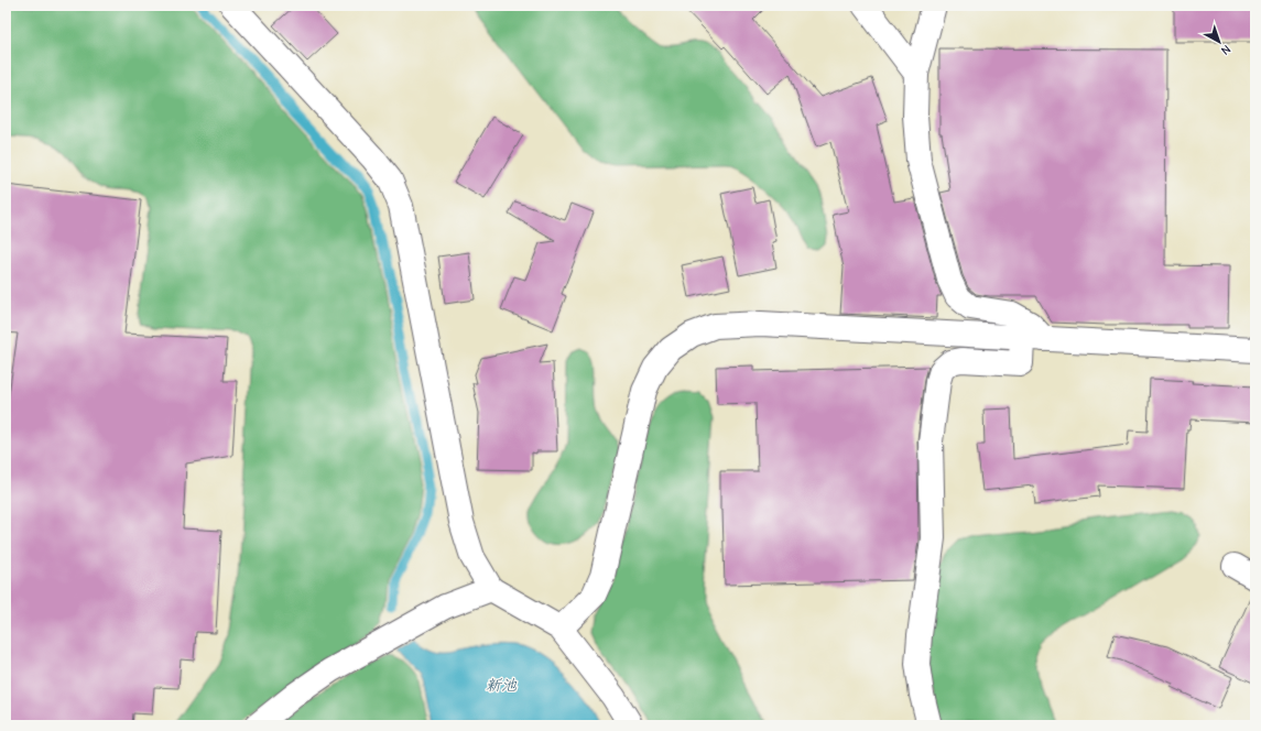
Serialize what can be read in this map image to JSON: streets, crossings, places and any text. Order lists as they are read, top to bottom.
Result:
{
  "water": ["新池"],
  "north": "bottom right"
}
